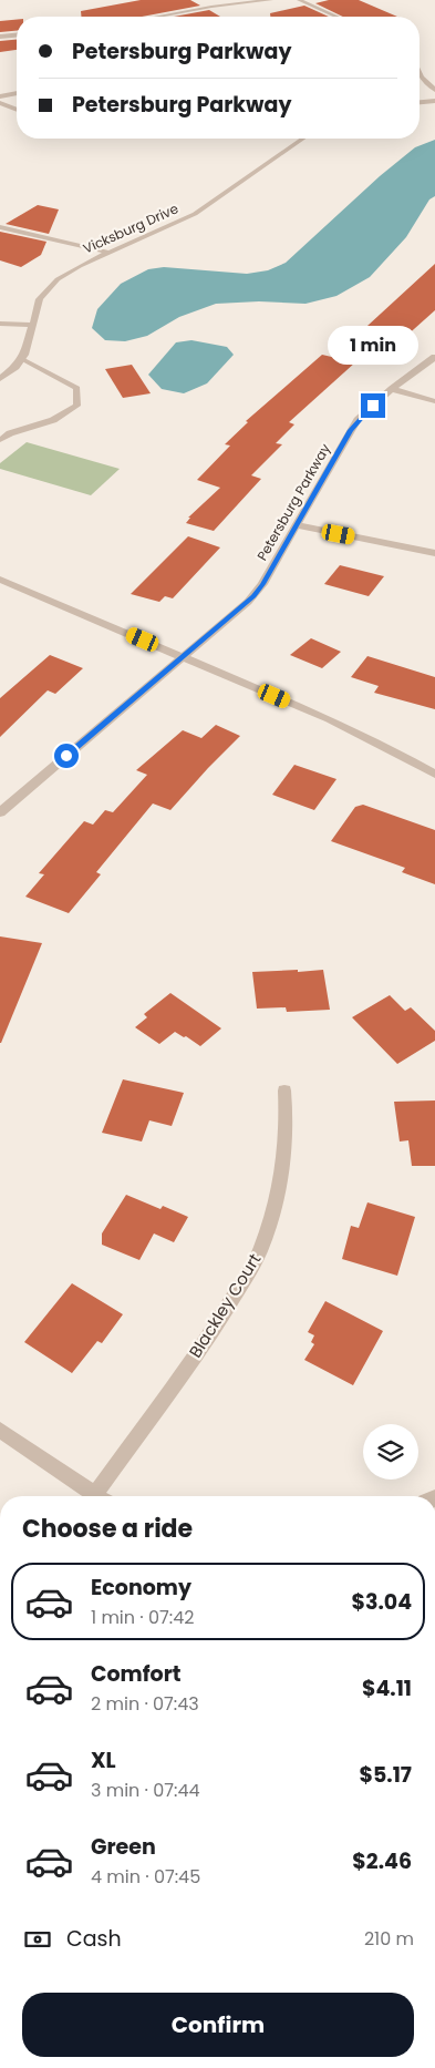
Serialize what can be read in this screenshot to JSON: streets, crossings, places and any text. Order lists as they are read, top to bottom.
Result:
{
  "streets": {
    "street": ["Vicksburg Drive", "Petersburg Parkway", "Blackley Court"]
  },
  "page": {
    "banner": ["Petersburg Parkway", "Petersburg Parkway"],
    "bubble": "1 min",
    "heading": "Choose a ride",
    "list": [
      {
        "name": "Economy",
        "note": "1 min · 07:42",
        "value": "$3.04"
      },
      {
        "name": "Comfort",
        "note": "2 min · 07:43",
        "value": "$4.11"
      },
      {
        "name": "XL",
        "note": "3 min · 07:44",
        "value": "$5.17"
      },
      {
        "name": "Green",
        "note": "4 min · 07:45",
        "value": "$2.46"
      }
    ],
    "pay": ["Cash", "210 m"],
    "buttons": "Confirm"
  }
}
